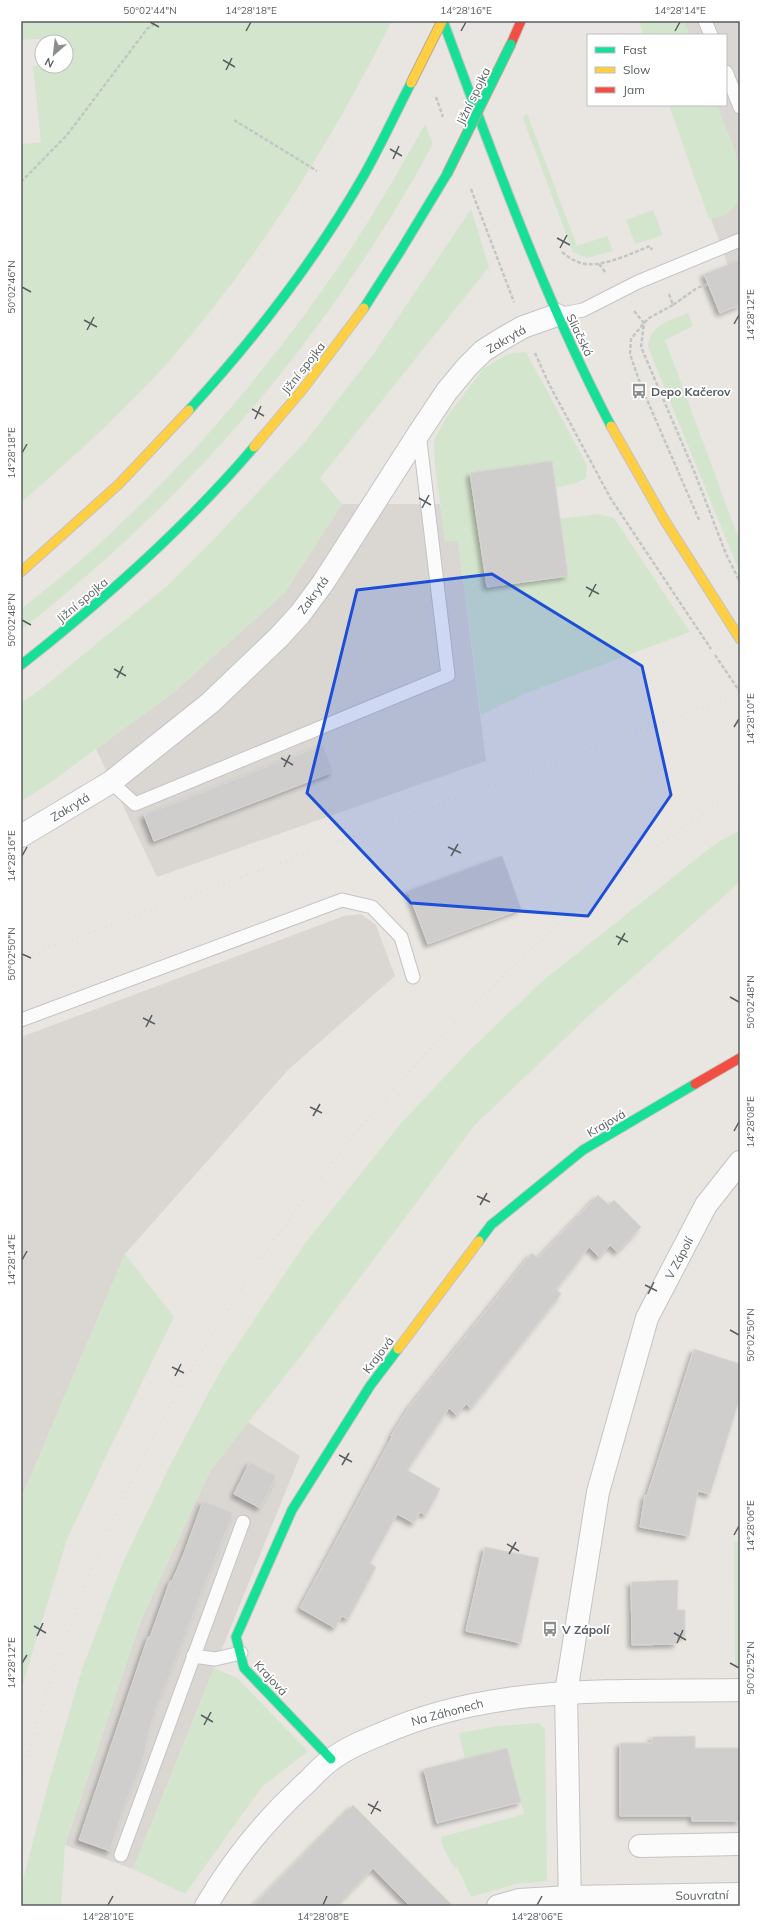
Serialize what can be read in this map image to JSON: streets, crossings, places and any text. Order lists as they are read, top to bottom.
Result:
{
  "streets": {
    "main road": ["Jižní spojka", "Sliačská", "Krajová"],
    "street": [
      "Zakrytá",
      "V Zápolí",
      "Na Záhonech",
      "Souvratní"
    ]
  },
  "crossings": [
    ["Sliačská", "Zakrytá"],
    ["Krajová", "Na Záhonech"],
    ["V Zápolí", "Na Záhonech"],
    ["V Zápolí", "Souvratní"]
  ],
  "places": {
    "bus stop": ["Depo Kačerov", "V Zápolí"]
  },
  "legend": ["Fast", "Slow", "Jam"],
  "north": "bottom left",
  "coordinates": [
    "50°02'44\"N",
    "14°28'18\"E",
    "14°28'16\"E",
    "14°28'14\"E",
    "50°02'46\"N",
    "14°28'12\"E",
    "50°02'48\"N",
    "14°28'10\"E",
    "50°02'50\"N",
    "14°28'08\"E",
    "14°28'06\"E",
    "50°02'52\"N"
  ]
}
